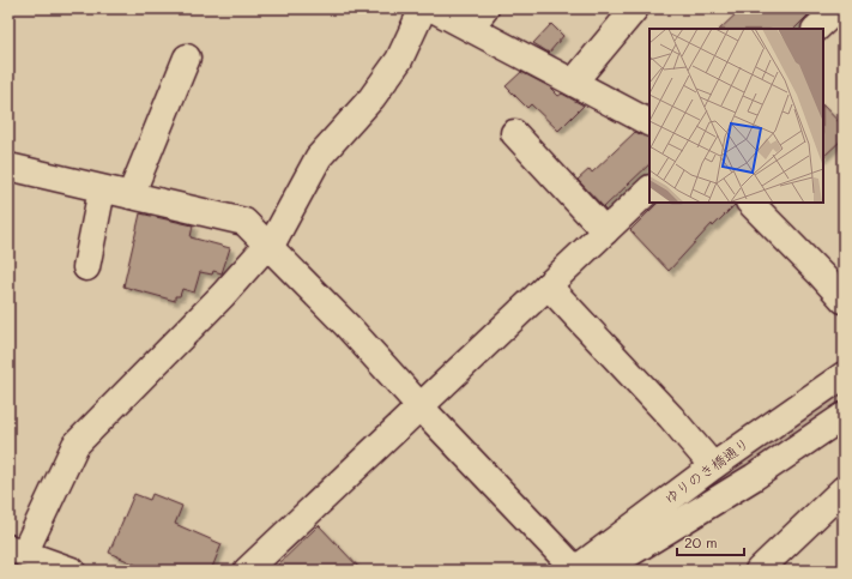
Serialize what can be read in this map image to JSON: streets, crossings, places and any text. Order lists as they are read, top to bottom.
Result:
{
  "streets": {
    "street": ["ゆりのき橋通り"]
  },
  "scale_bar": "20 m"
}
